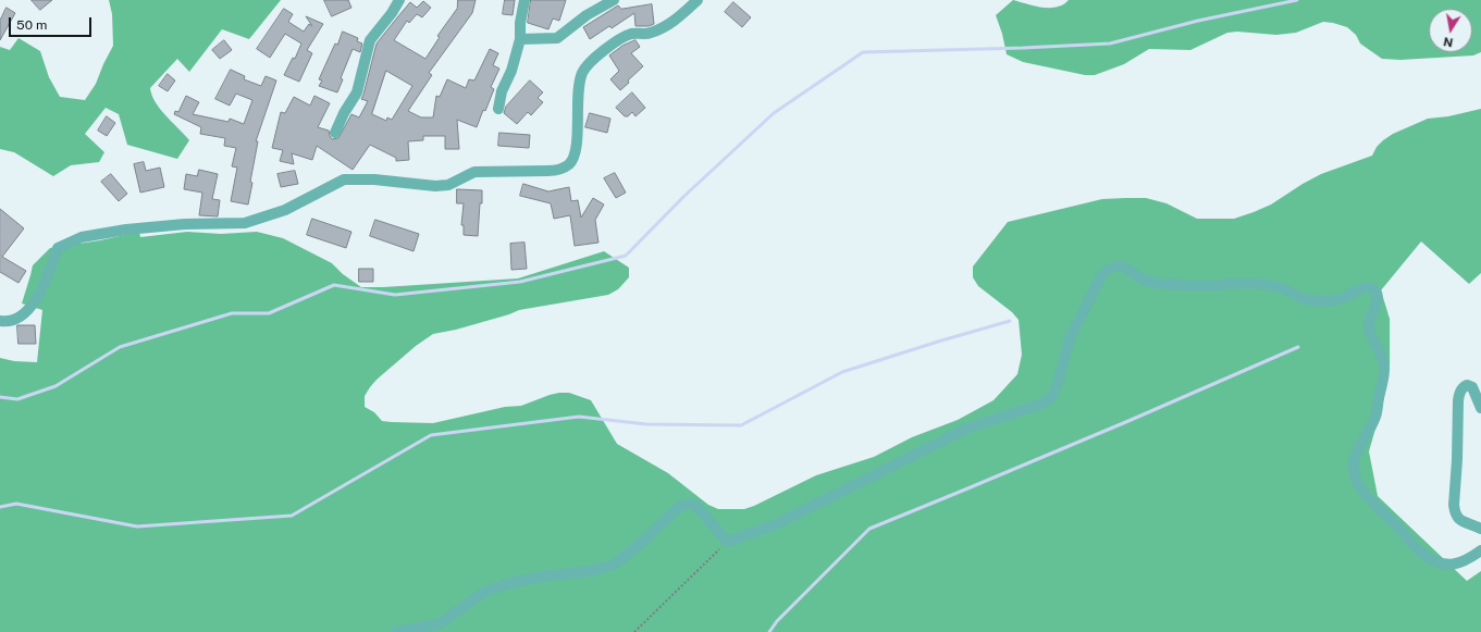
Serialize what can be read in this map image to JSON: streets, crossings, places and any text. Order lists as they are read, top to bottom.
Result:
{
  "scale_bar": "50 m",
  "north": "bottom"
}
